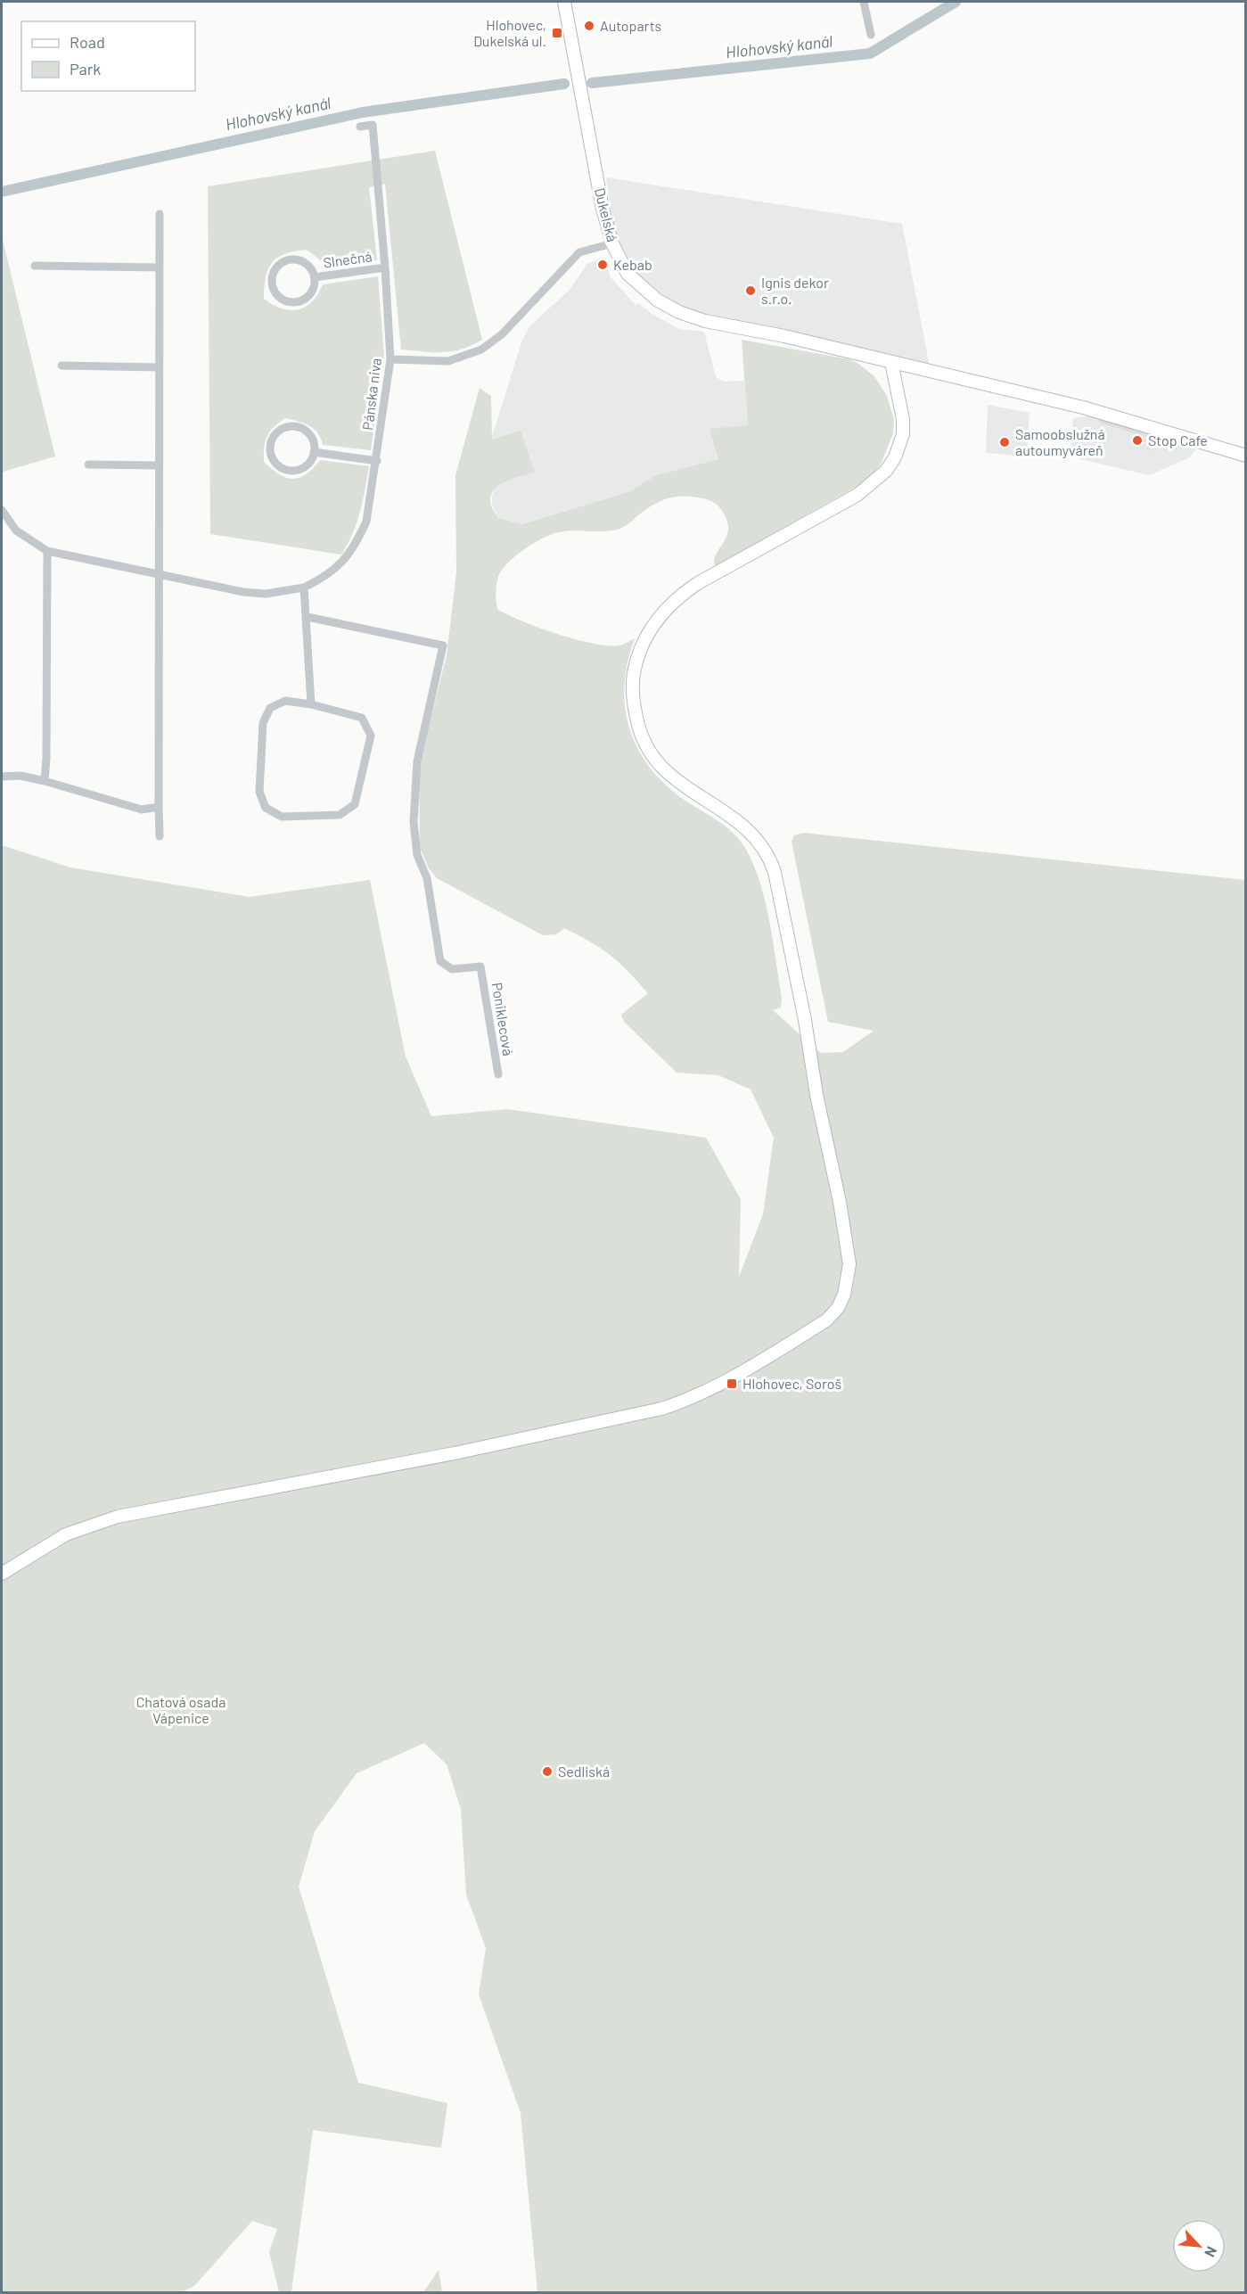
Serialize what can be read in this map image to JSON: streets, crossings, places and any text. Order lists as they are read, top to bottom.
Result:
{
  "streets": {
    "main road": ["Dukelská"],
    "street": ["Slnečná", "Pánska niva", "Poniklecová"]
  },
  "crossings": [
    ["Slnečná", "Pánska niva"]
  ],
  "water": ["Hlohovský kanál"],
  "parks": ["Chatová osada Vápenice"],
  "places": {
    "other": [
      "Autoparts",
      "Kebab",
      "Ignis dekor s.r.o.",
      "Stop Cafe",
      "Samoobslužná autoumyváreň",
      "Sedliská"
    ],
    "transit": ["Hlohovec, Dukelská ul.", "Hlohovec, Soroš"]
  },
  "legend": ["Road", "Park"],
  "north": "bottom right"
}
